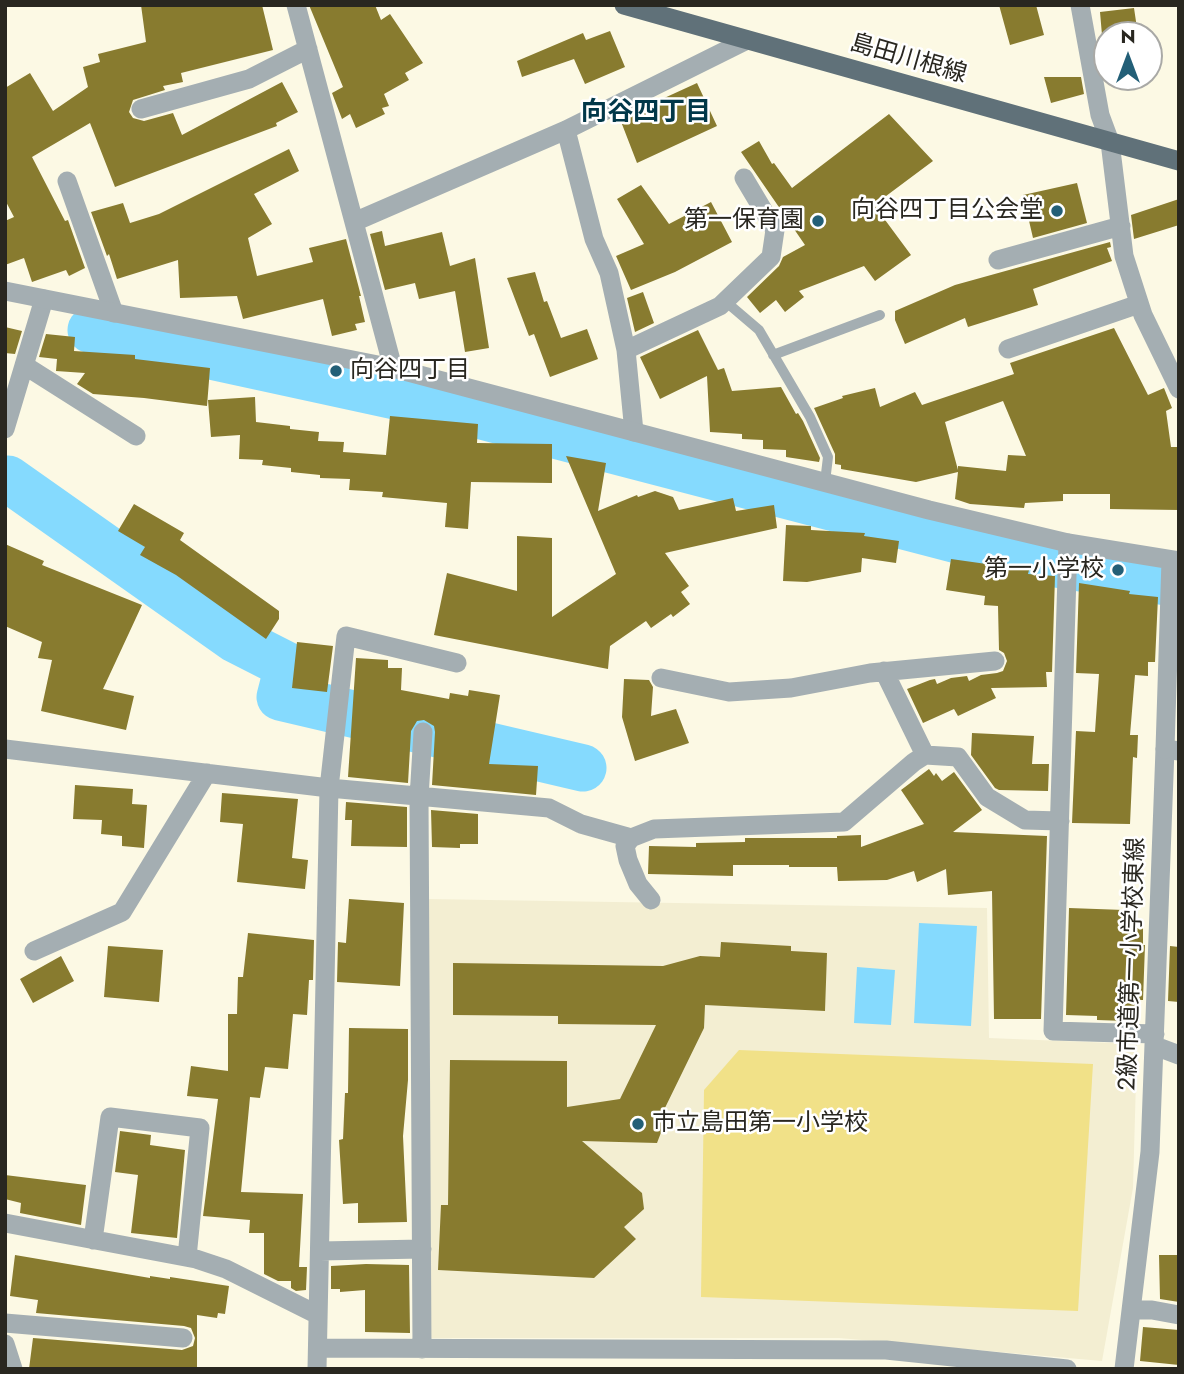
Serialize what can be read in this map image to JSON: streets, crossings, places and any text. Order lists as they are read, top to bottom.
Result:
{
  "streets": {
    "main road": ["島田川根線"],
    "street": ["2級市道第一小学校東線"]
  },
  "districts": ["向谷四丁目"],
  "places": [
    "向谷四丁目公会堂",
    "第一保育園",
    "向谷四丁目",
    "第一小学校",
    "市立島田第一小学校"
  ],
  "north": "top"
}
